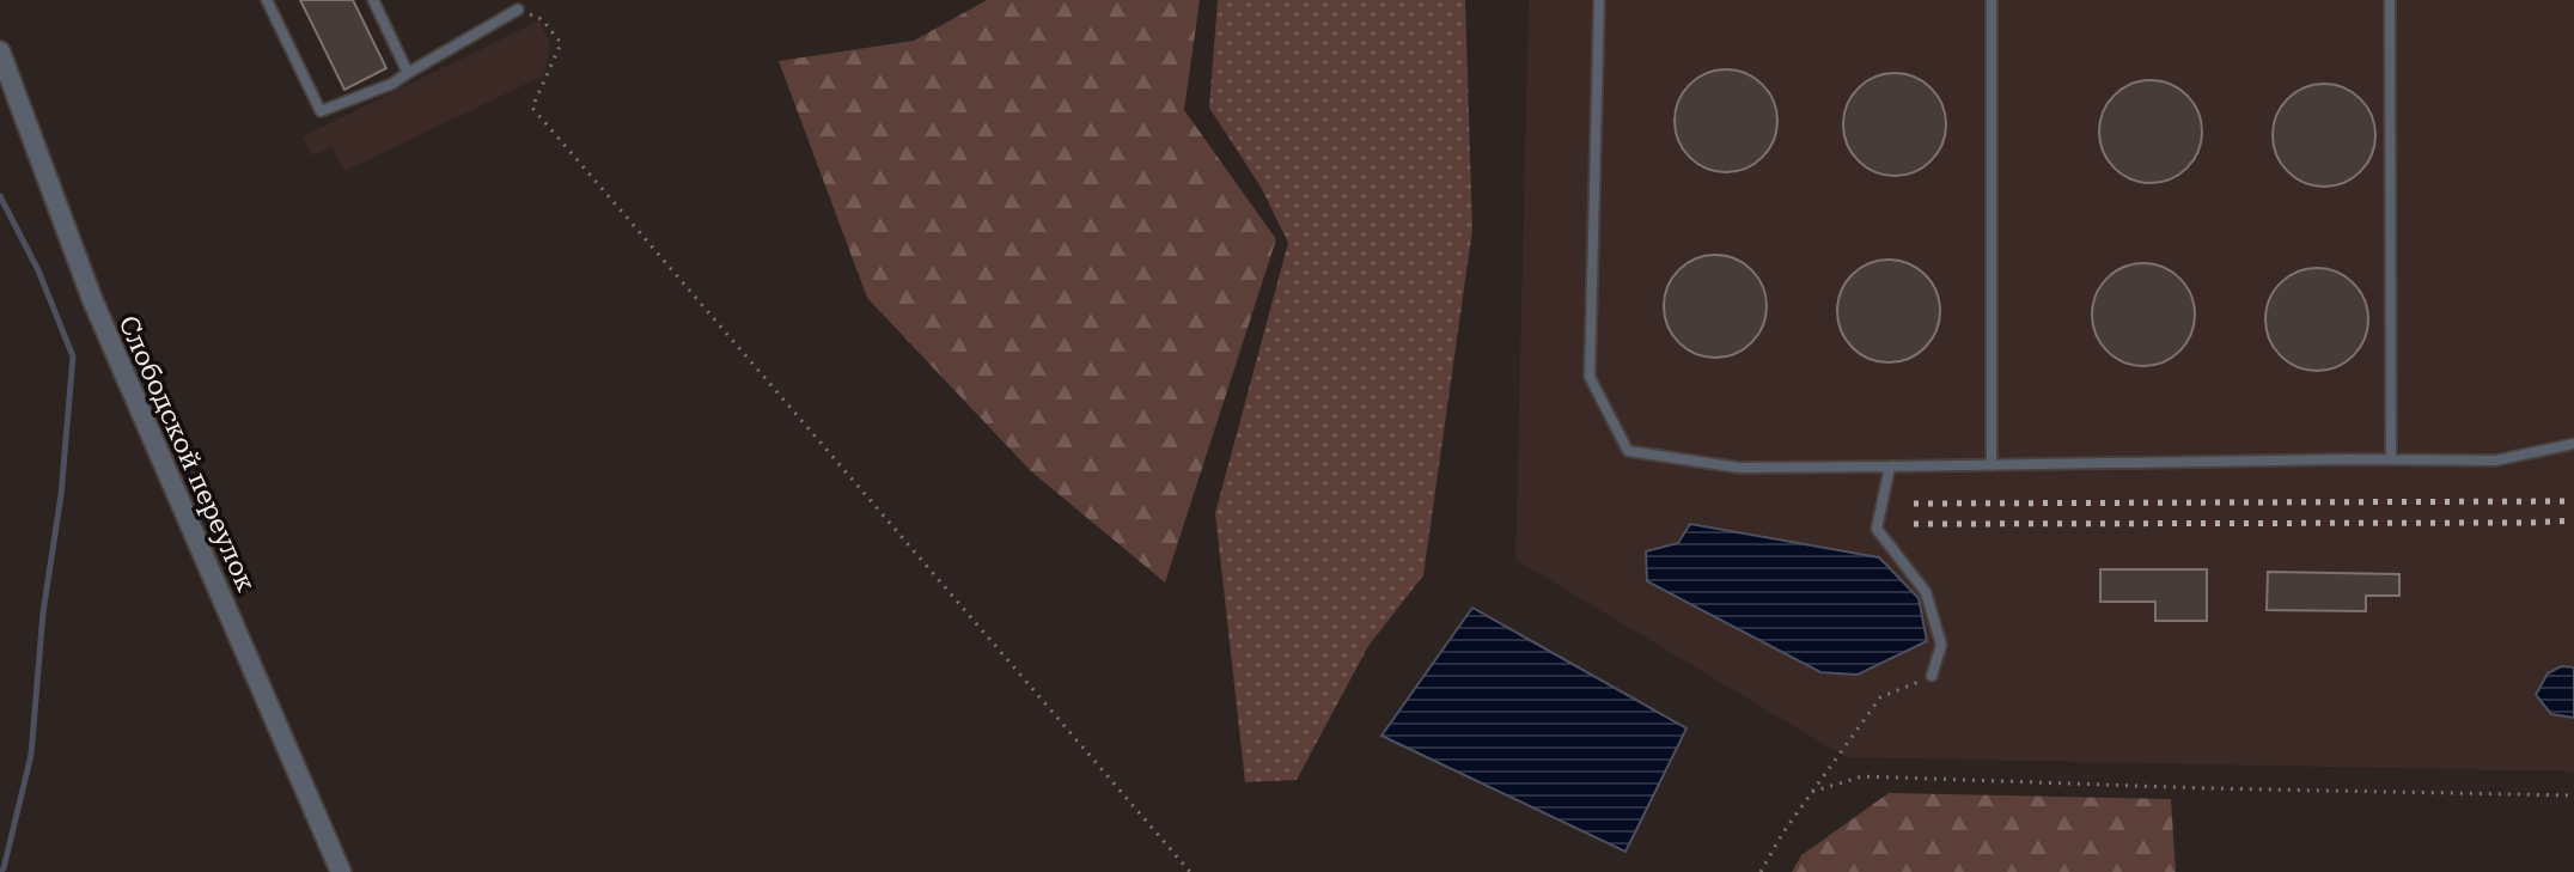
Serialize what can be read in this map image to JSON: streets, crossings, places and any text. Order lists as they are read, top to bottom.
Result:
{
  "streets": {
    "street": ["Слободской переулок"]
  }
}
